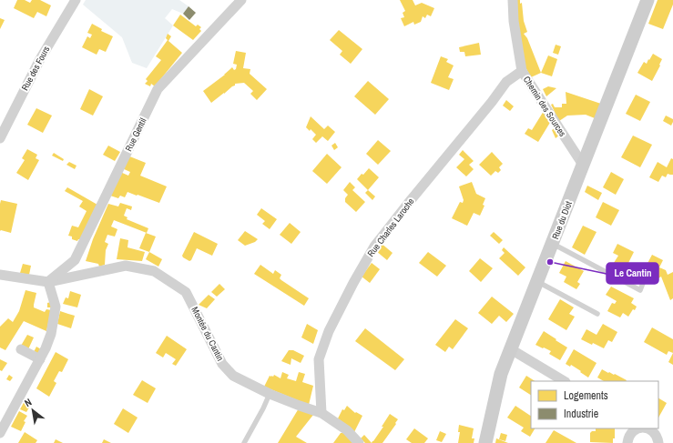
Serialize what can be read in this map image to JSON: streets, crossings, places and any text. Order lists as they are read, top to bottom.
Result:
{
  "streets": {
    "street": [
      "Rue des Fours",
      "Chemin des Sources",
      "Rue Gentil",
      "Rue du Diot",
      "Rue Charles Laroche",
      "Montée du Cantin"
    ]
  },
  "crossings": [
    ["Chemin des Sources", "Rue du Diot"],
    ["Chemin des Sources", "Rue Charles Laroche"],
    ["Rue Gentil", "Montée du Cantin"],
    ["Rue Charles Laroche", "Montée du Cantin"]
  ],
  "places": ["Le Cantin"],
  "legend": ["Logements", "Industrie"],
  "north": "top left"
}
